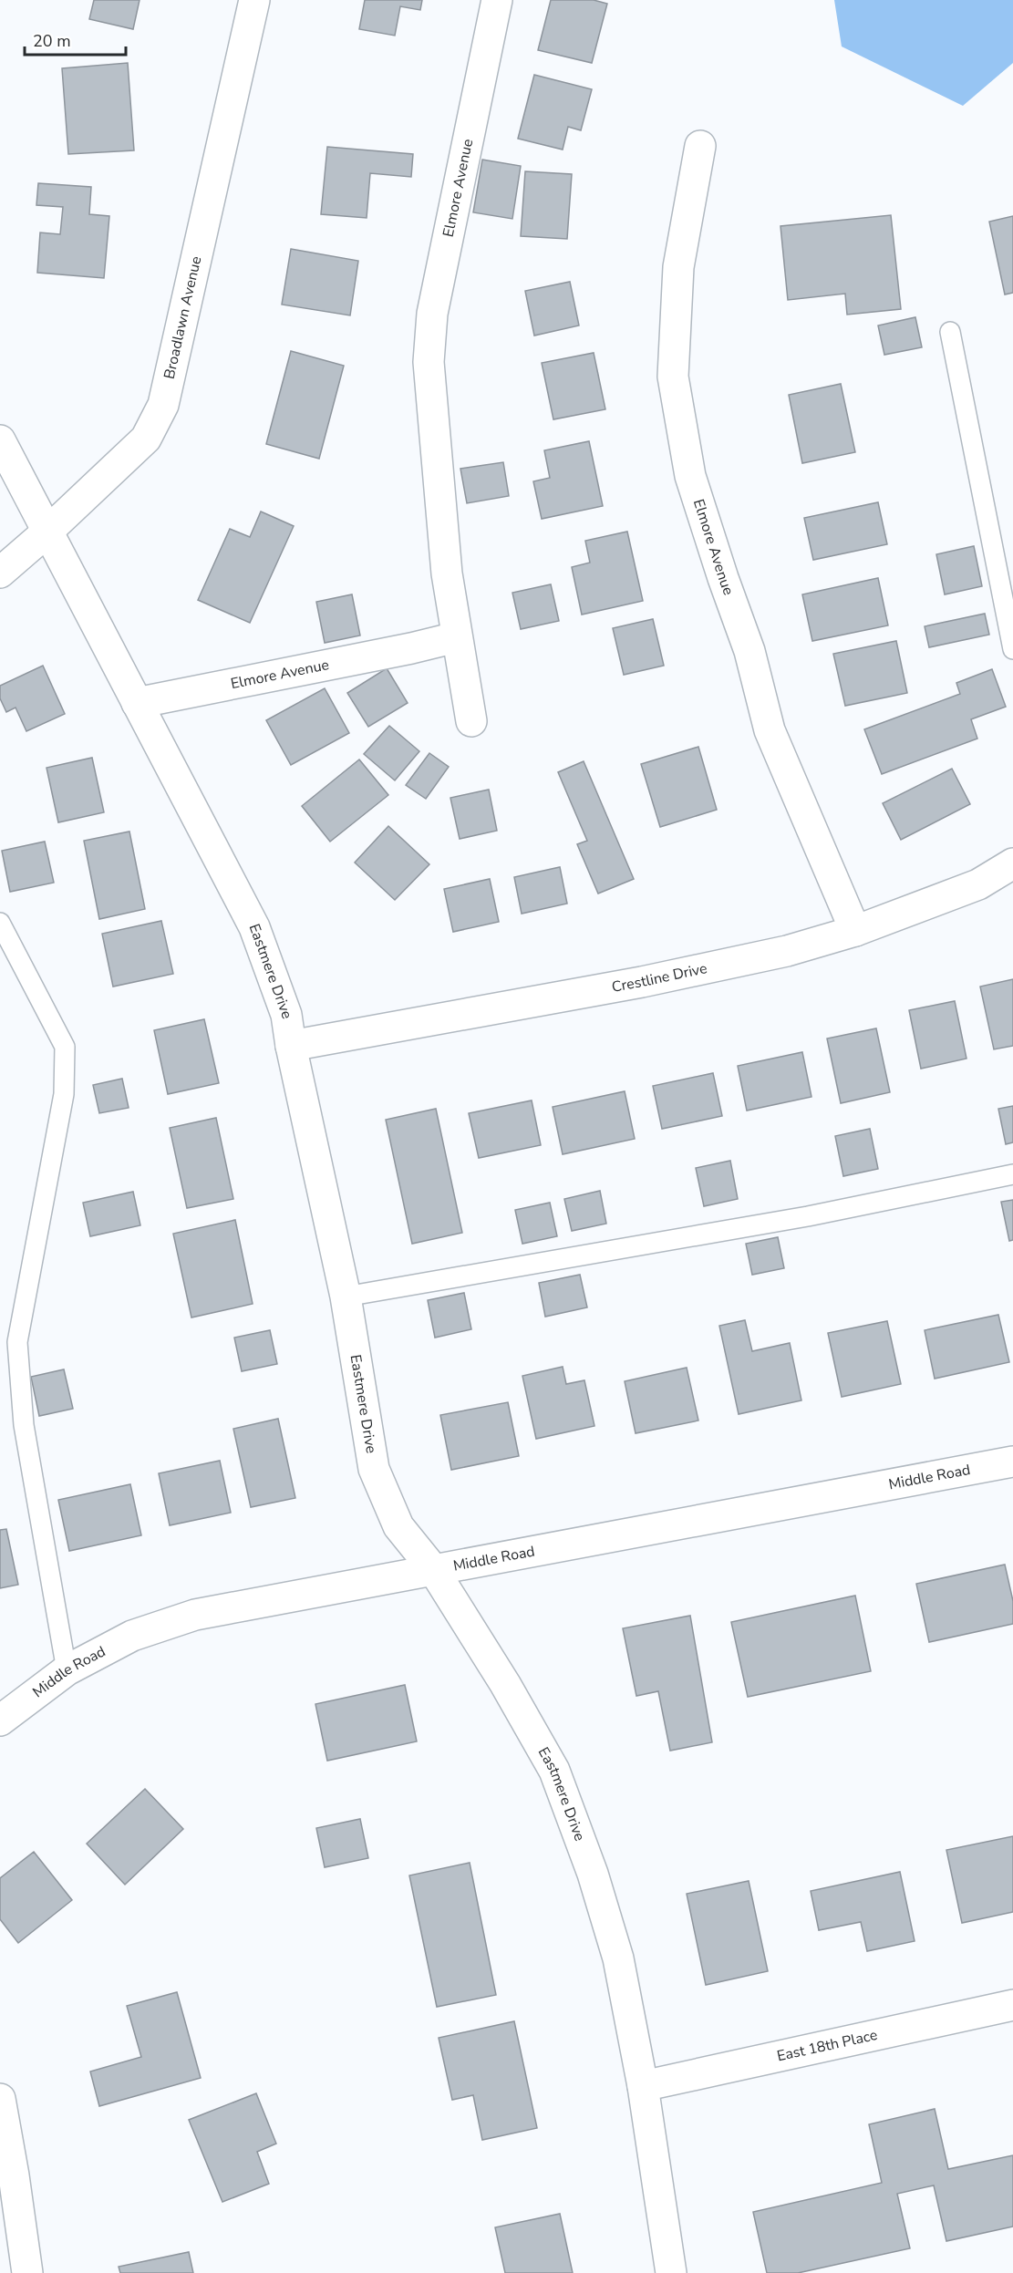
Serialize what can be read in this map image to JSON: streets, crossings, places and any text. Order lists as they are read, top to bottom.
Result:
{
  "streets": {
    "street": [
      "Elmore Avenue",
      "Broadlawn Avenue",
      "Eastmere Drive",
      "Crestline Drive",
      "Middle Road",
      "East 18th Place"
    ]
  },
  "crossings": [
    ["Elmore Avenue", "Eastmere Drive"],
    ["Elmore Avenue", "Crestline Drive"],
    ["Broadlawn Avenue", "Eastmere Drive"],
    ["Eastmere Drive", "Crestline Drive"],
    ["Eastmere Drive", "Middle Road"],
    ["Eastmere Drive", "East 18th Place"]
  ],
  "scale_bar": "20 m"
}
